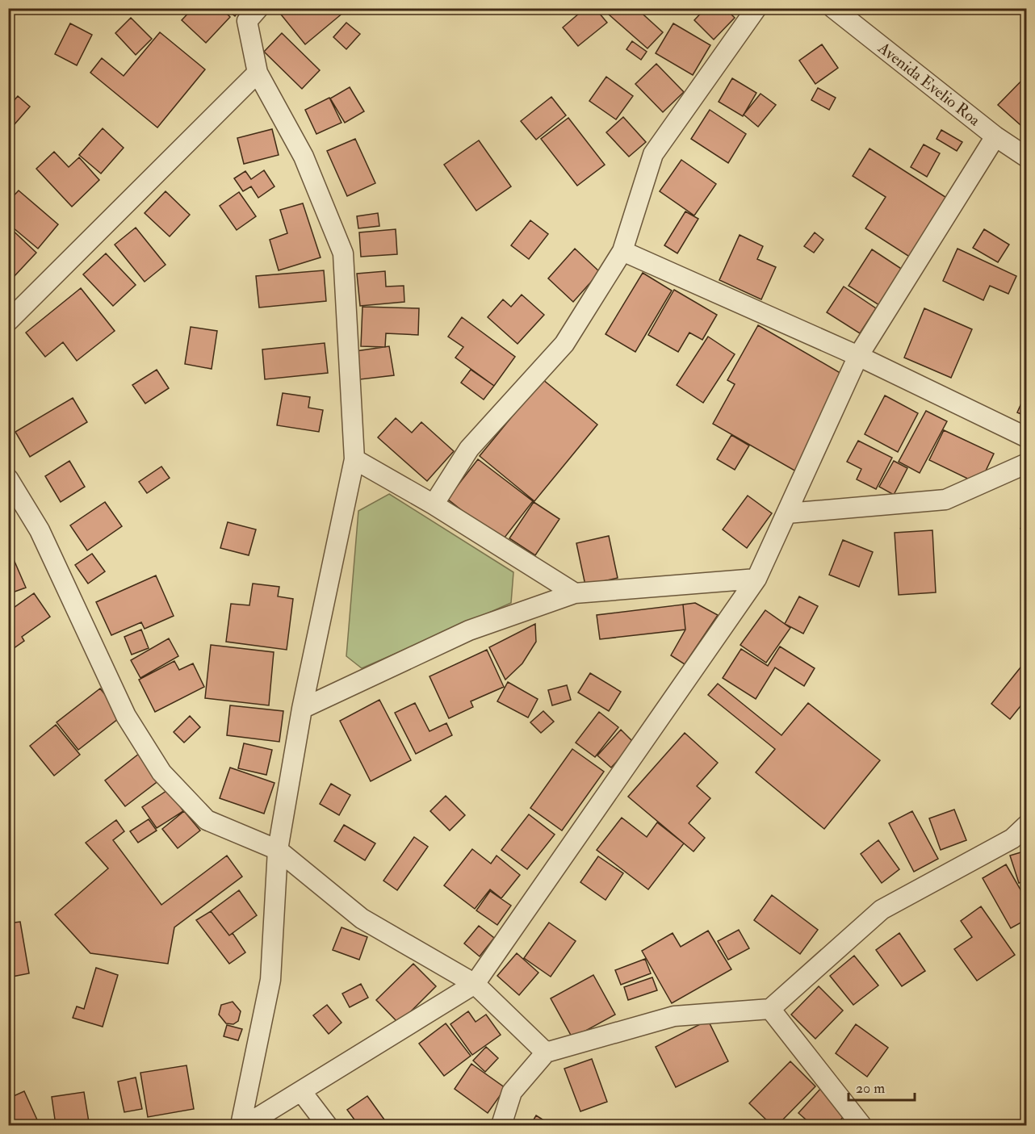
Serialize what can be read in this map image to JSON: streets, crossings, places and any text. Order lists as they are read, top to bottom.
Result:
{
  "streets": {
    "street": ["Avenida Evelio Roa"]
  },
  "scale_bar": "20 m"
}
